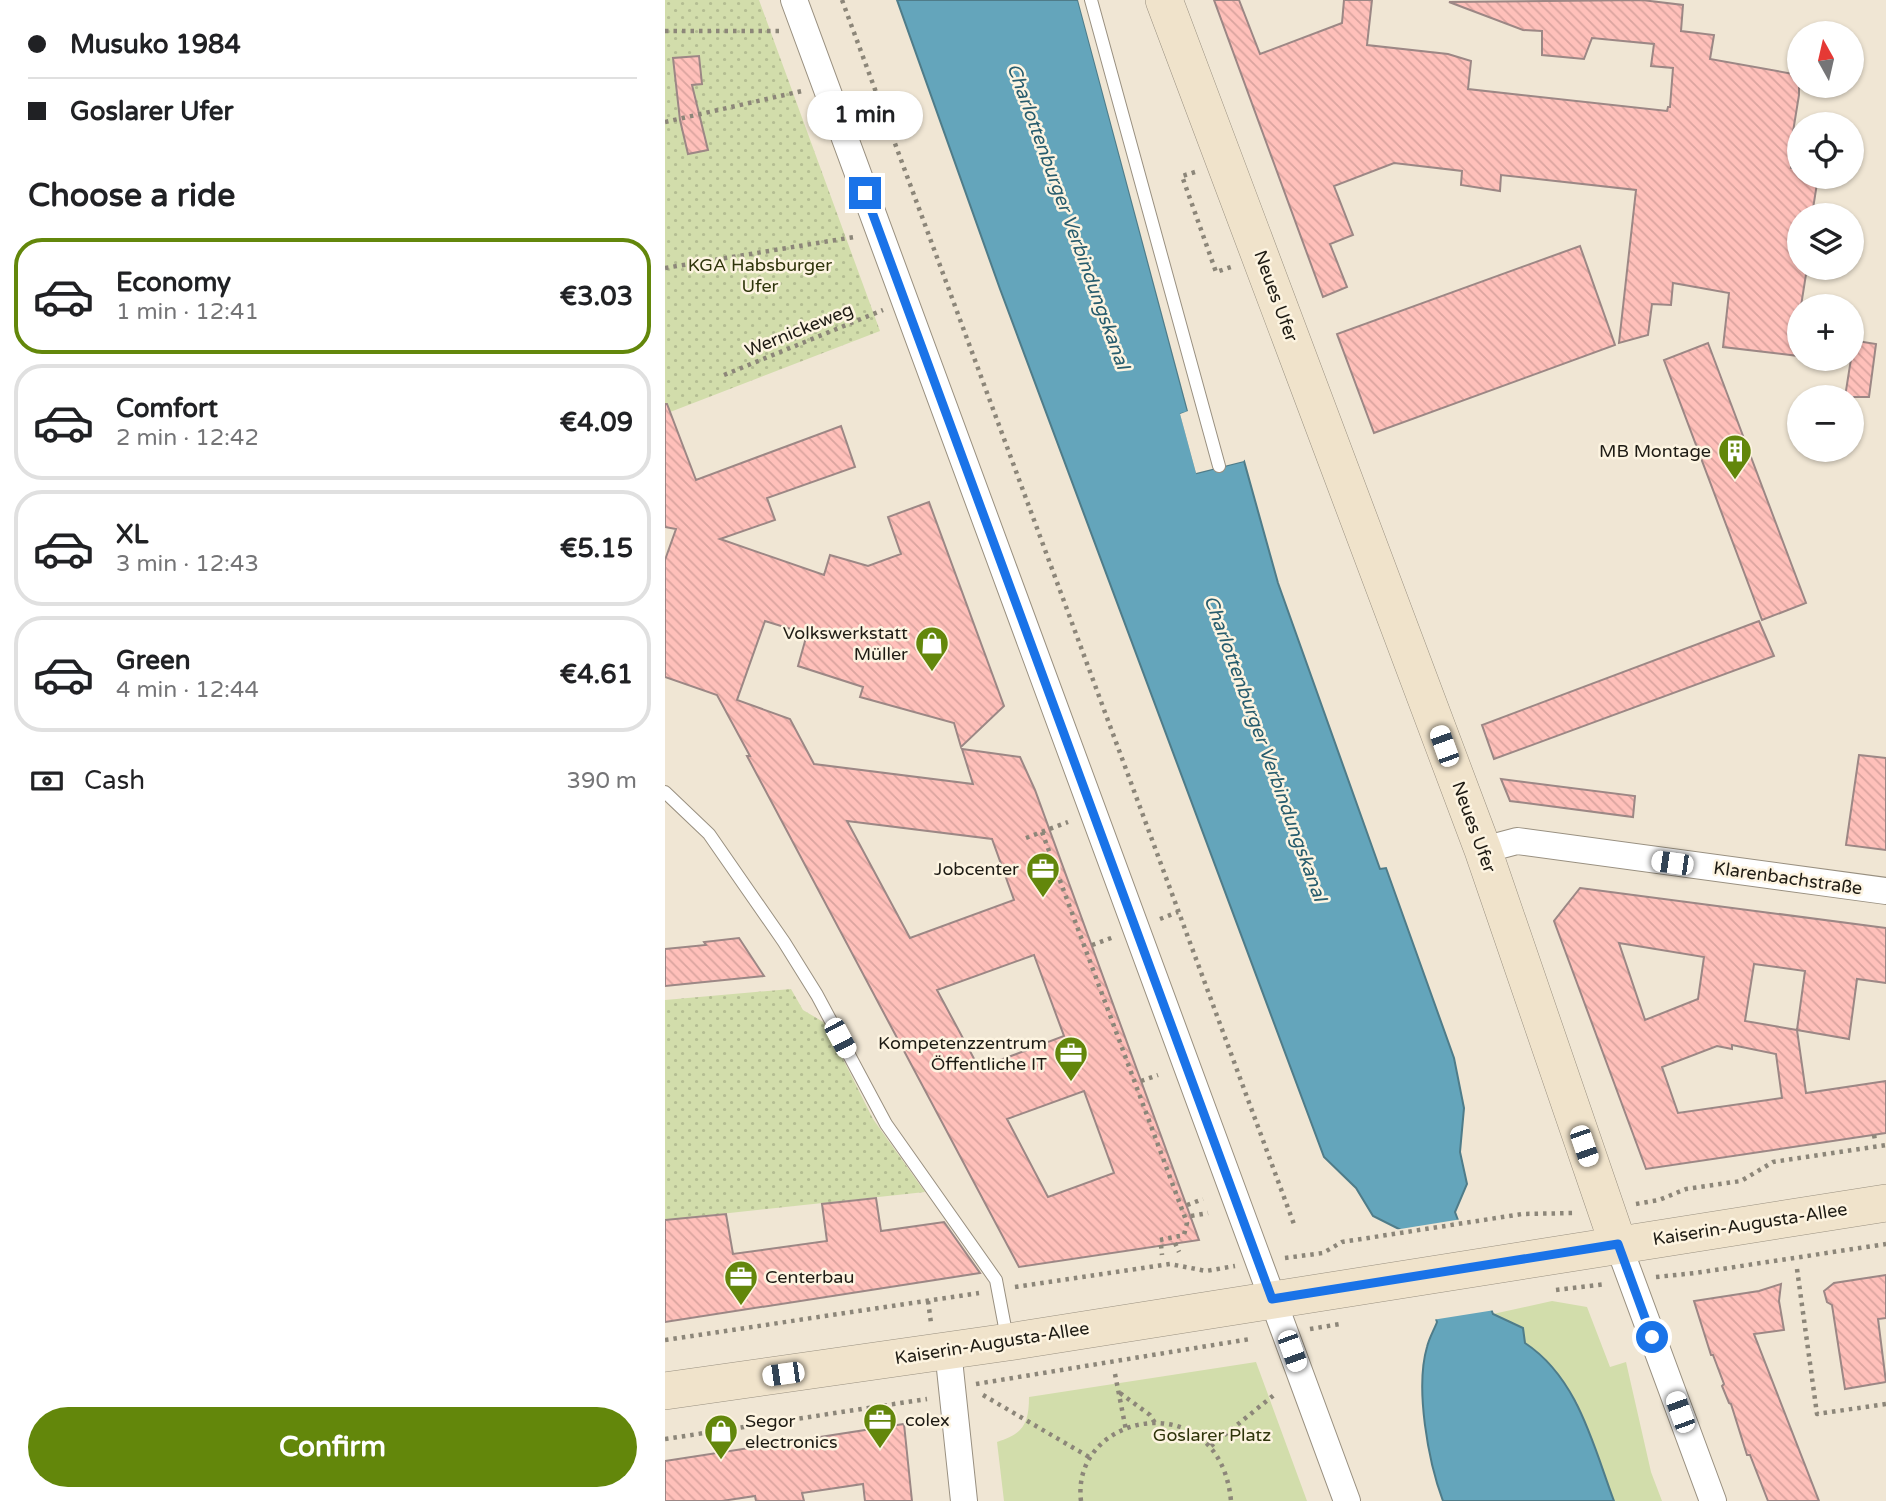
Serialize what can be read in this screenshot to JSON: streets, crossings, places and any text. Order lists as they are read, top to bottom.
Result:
{
  "streets": {
    "street": ["Neues Ufer", "Klarenbachstraße", "Kaiserin-Augusta-Allee"],
    "path": ["Wernickeweg"]
  },
  "crossings": [
    ["Neues Ufer", "Klarenbachstraße"],
    ["Neues Ufer", "Kaiserin-Augusta-Allee"]
  ],
  "water": ["Charlottenburger Verbindungskanal"],
  "parks": ["KGA Habsburger Ufer", "Goslarer Platz"],
  "places": {
    "building": ["MB Montage"],
    "shop": ["Volkswerkstatt Müller", "Segor electronics"],
    "office": [
      "Jobcenter",
      "Kompetenzzentrum Öffentliche IT",
      "Centerbau",
      "colex"
    ]
  },
  "north": "top",
  "page": {
    "banner": ["Musuko 1984", "Goslarer Ufer"],
    "map_buttons": ["+", "−"],
    "bubble": "1 min",
    "heading": "Choose a ride",
    "list": [
      {
        "name": "Economy",
        "note": "1 min · 12:41",
        "value": "€3.03"
      },
      {
        "name": "Comfort",
        "note": "2 min · 12:42",
        "value": "€4.09"
      },
      {
        "name": "XL",
        "note": "3 min · 12:43",
        "value": "€5.15"
      },
      {
        "name": "Green",
        "note": "4 min · 12:44",
        "value": "€4.61"
      }
    ],
    "pay": ["Cash", "390 m"],
    "buttons": "Confirm"
  }
}
